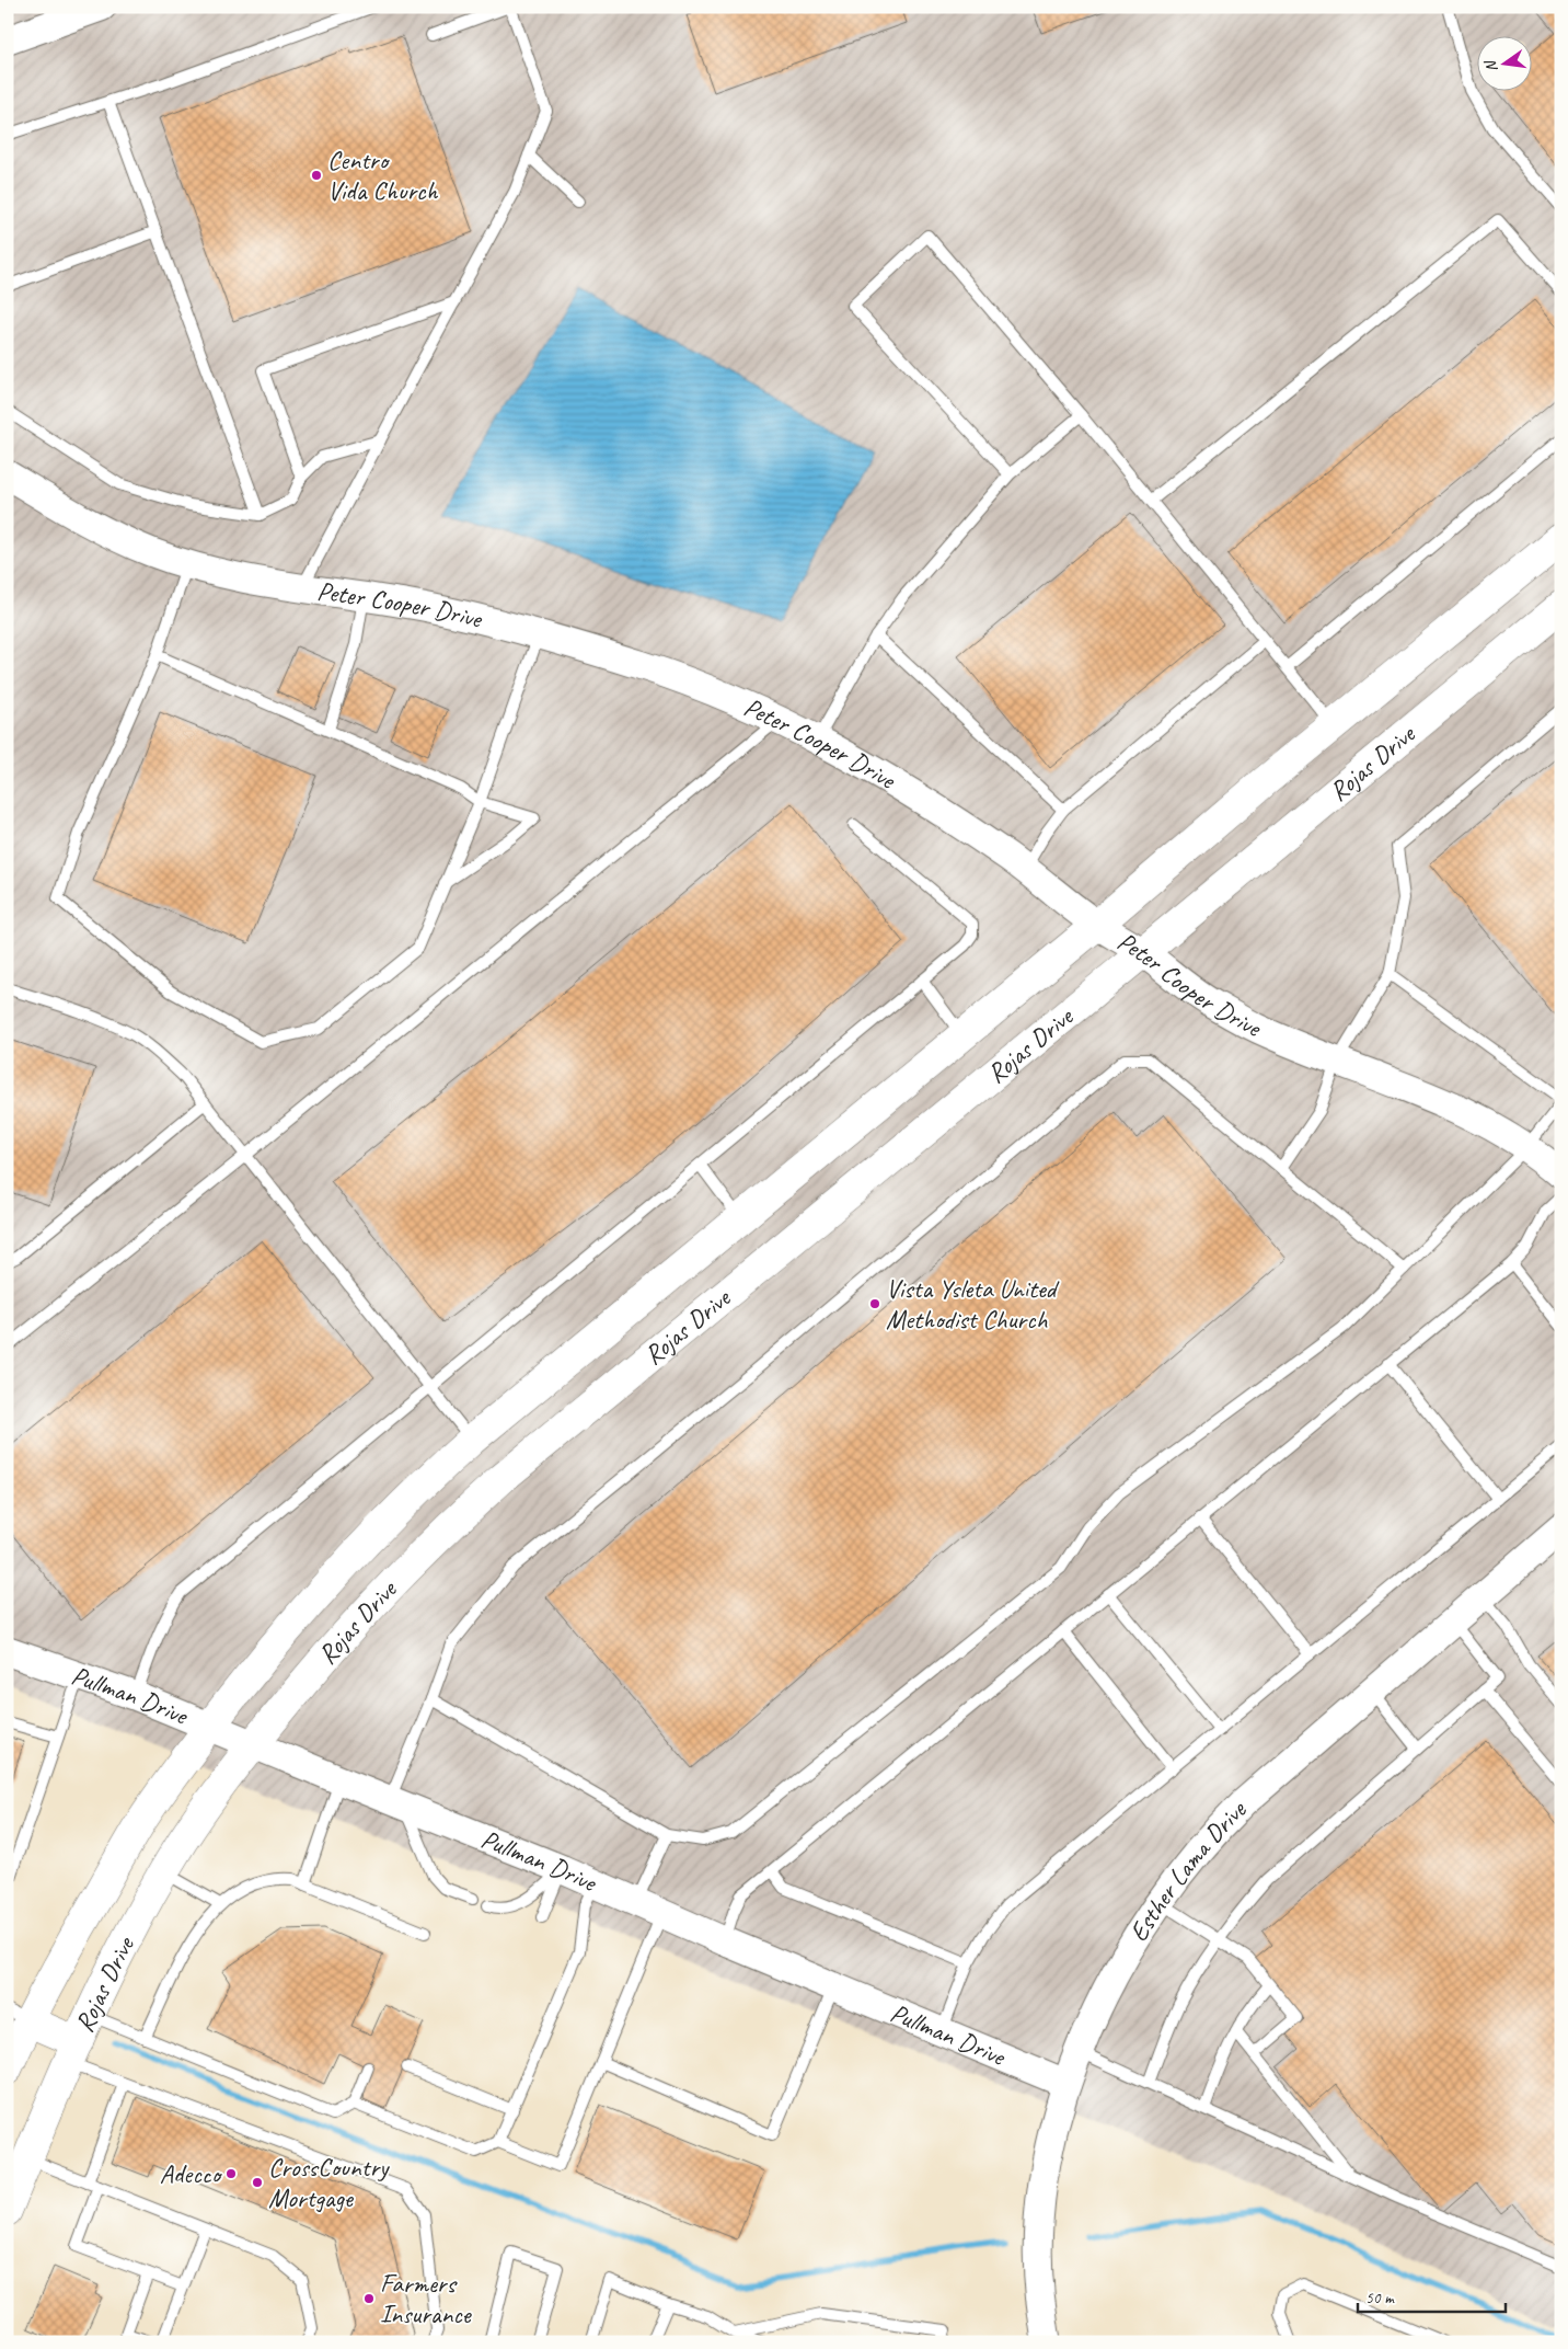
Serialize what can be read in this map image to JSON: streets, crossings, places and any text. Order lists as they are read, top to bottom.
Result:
{
  "streets": {
    "main road": ["Rojas Drive"],
    "street": ["Peter Cooper Drive", "Pullman Drive", "Esther Lama Drive"]
  },
  "crossings": [
    ["Peter Cooper Drive", "Rojas Drive"],
    ["Rojas Drive", "Pullman Drive"],
    ["Pullman Drive", "Esther Lama Drive"]
  ],
  "places": [
    "Centro Vida Church",
    "Vista Ysleta United Methodist Church",
    "Adecco",
    "CrossCountry Mortgage",
    "Farmers Insurance"
  ],
  "scale_bar": "50 m",
  "north": "left"
}
